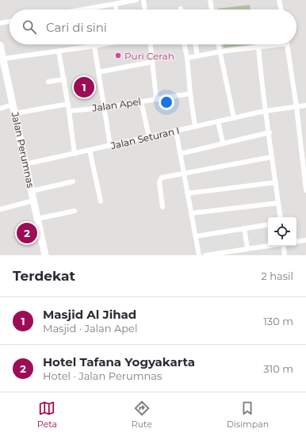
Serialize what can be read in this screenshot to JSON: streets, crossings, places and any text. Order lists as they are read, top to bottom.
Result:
{
  "streets": {
    "main road": ["Jalan Perumnas"],
    "street": ["Jalan Apel", "Jalan Seturan I"]
  },
  "crossings": [
    ["Jalan Seturan I", "Jalan Perumnas"]
  ],
  "places": ["Puri Cerah"],
  "page": {
    "search": "Cari di sini",
    "pins": ["1", "2"],
    "heading": ["Terdekat", "2 hasil"],
    "list": [
      {
        "mark": "1",
        "name": "Masjid Al Jihad",
        "note": "Masjid · Jalan Apel",
        "value": "130 m"
      },
      {
        "mark": "2",
        "name": "Hotel Tafana Yogyakarta",
        "note": "Hotel · Jalan Perumnas",
        "value": "310 m"
      }
    ],
    "nav": ["Peta", "Rute", "Disimpan"]
  }
}
